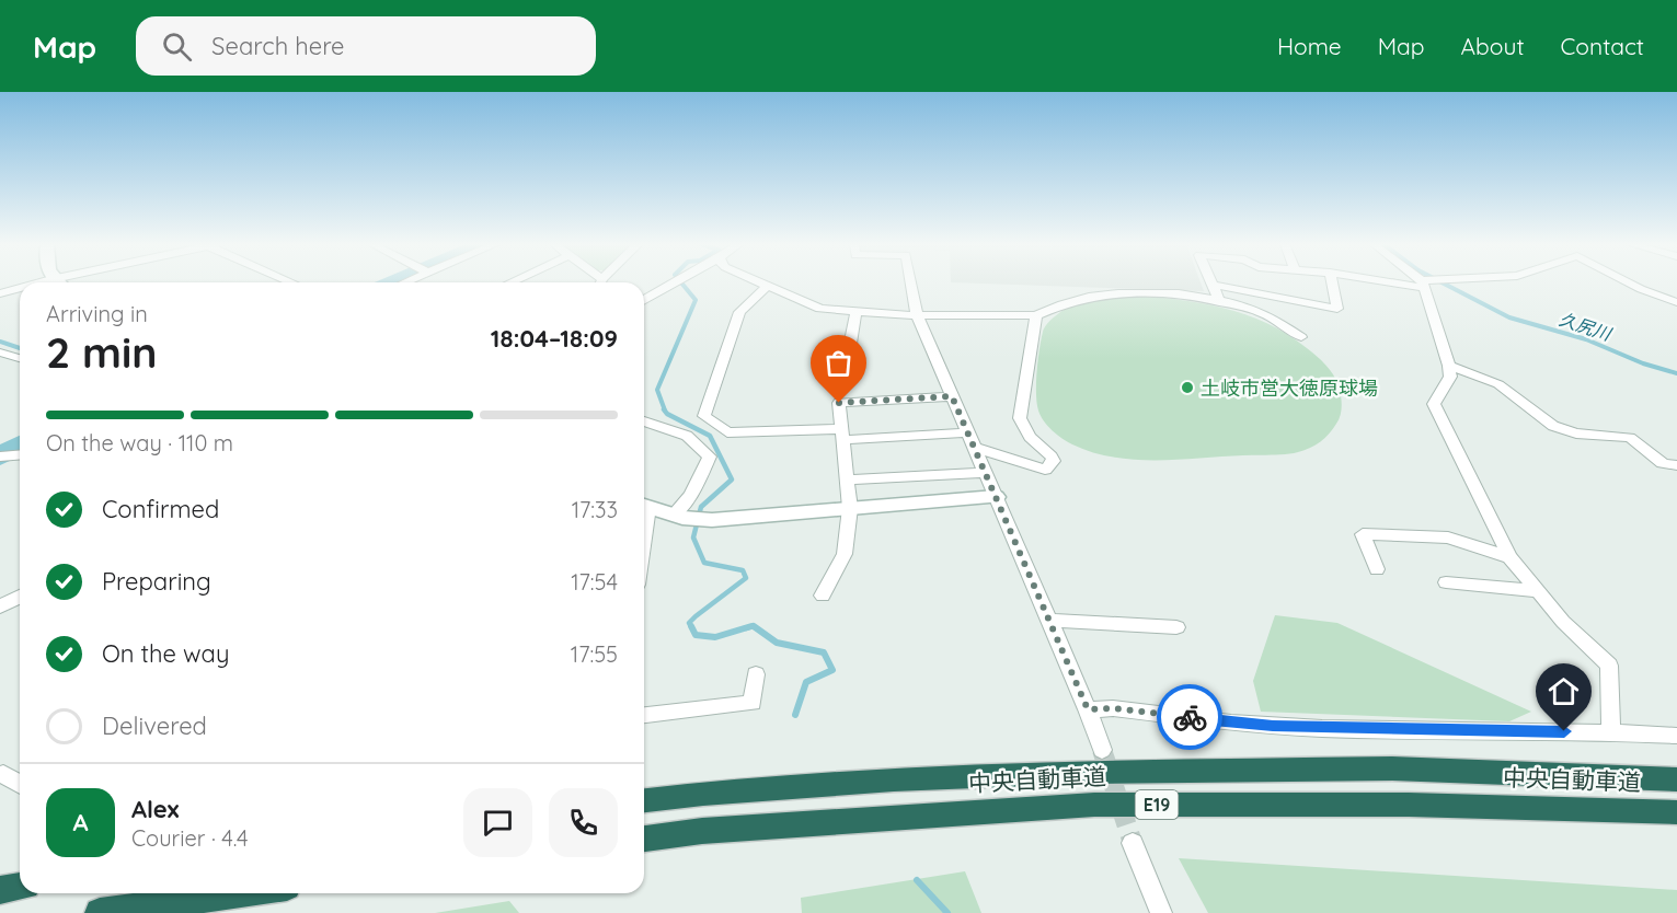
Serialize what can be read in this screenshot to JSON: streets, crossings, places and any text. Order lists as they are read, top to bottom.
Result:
{
  "streets": {
    "highway": ["中央自動車道", "E19"]
  },
  "water": ["久尻川"],
  "places": ["土岐市営大徳原球場"],
  "page": {
    "header": "Map",
    "search": "Search here",
    "nav": [
      "Home",
      "Map",
      "About",
      "Contact"
    ],
    "heading": ["2 min", "Arriving in", "18:04–18:09"],
    "panel": ["Alex", "Courier · 4.4"],
    "bar": "On the way · 110 m",
    "list": [
      ["Confirmed", "17:33"],
      ["Preparing", "17:54"],
      ["On the way", "17:55"],
      "Delivered"
    ],
    "round": "A"
  }
}
